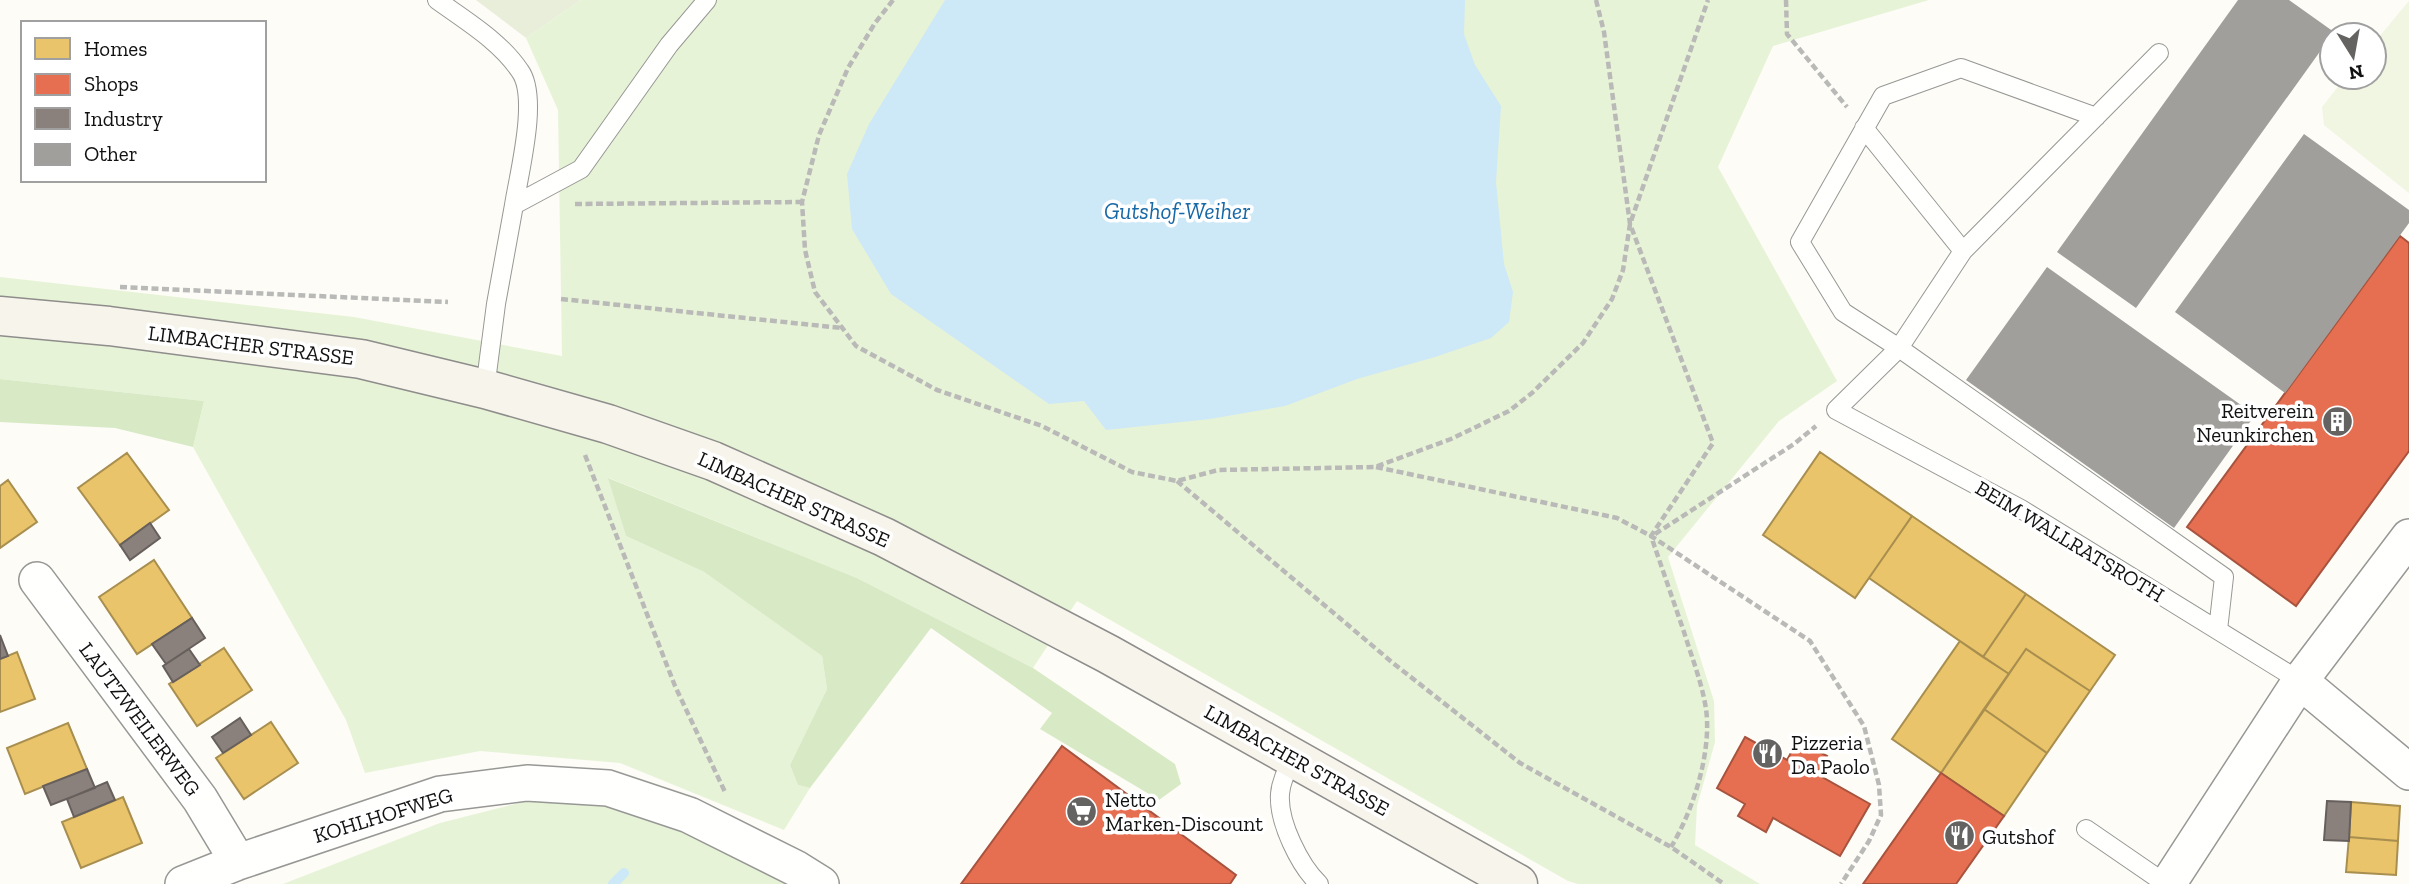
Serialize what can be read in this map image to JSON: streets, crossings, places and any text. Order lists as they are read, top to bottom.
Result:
{
  "streets": {
    "main road": ["LIMBACHER STRASSE"],
    "street": ["LAUTZWEILERWEG", "KOHLHOFWEG"],
    "lane": ["BEIM WALLRATSROTH"]
  },
  "crossings": [
    ["LAUTZWEILERWEG", "KOHLHOFWEG"]
  ],
  "water": ["Gutshof-Weiher"],
  "places": {
    "building": ["Reitverein Neunkirchen"],
    "restaurant": ["Pizzeria Da Paolo", "Gutshof"],
    "supermarket": ["Netto Marken-Discount"]
  },
  "legend": [
    "Homes",
    "Shops",
    "Industry",
    "Other"
  ],
  "north": "bottom"
}
